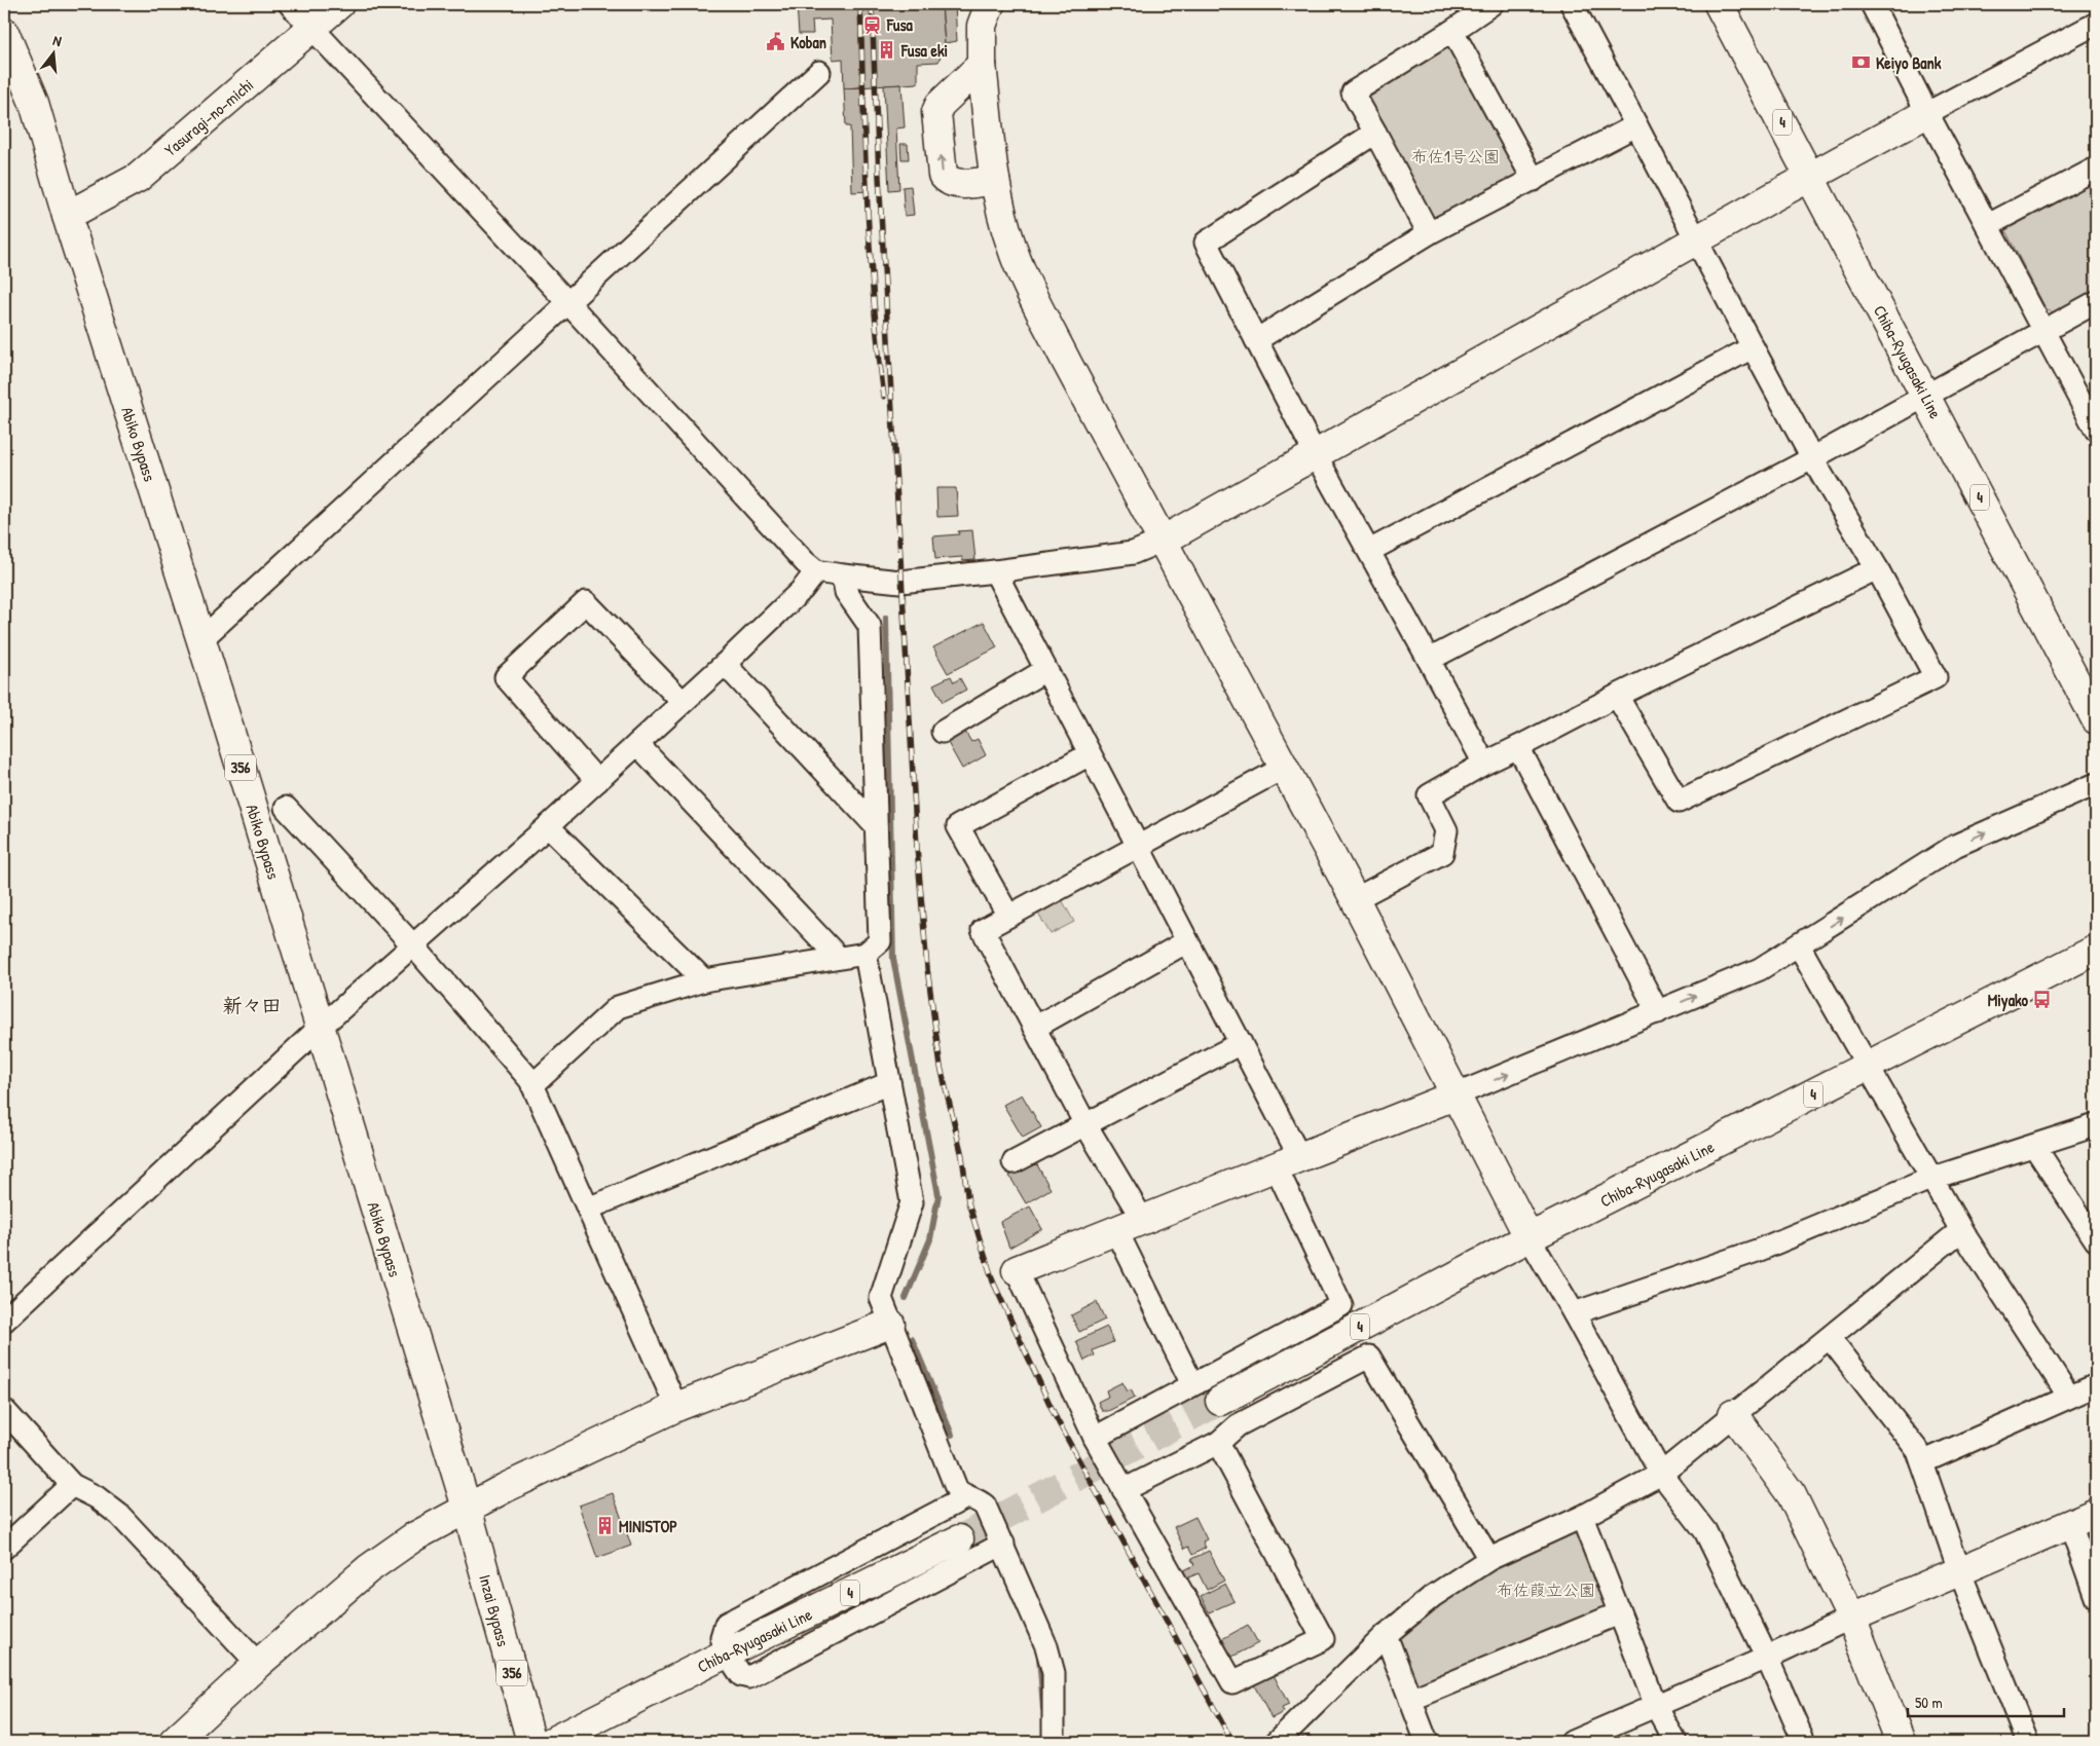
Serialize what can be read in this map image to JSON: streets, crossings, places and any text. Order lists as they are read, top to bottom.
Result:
{
  "streets": {
    "main road": [
      "Yasuragi-no-michi",
      "4",
      "Chiba-Ryugasaki Line",
      "Abiko Bypass",
      "356",
      "Inzai Bypass"
    ]
  },
  "crossings": [
    ["Yasuragi-no-michi", "Abiko Bypass"],
    ["Abiko Bypass", "Inzai Bypass"]
  ],
  "districts": ["新々田"],
  "parks": ["布佐1号公園", "布佐葭立公園"],
  "places": {
    "station": ["Fusa"],
    "public building": ["Koban"],
    "building": ["Fusa eki", "MINISTOP"],
    "bank": ["Keiyo Bank"],
    "bus stop": ["Miyako"]
  },
  "scale_bar": "50 m",
  "north": "top"
}
